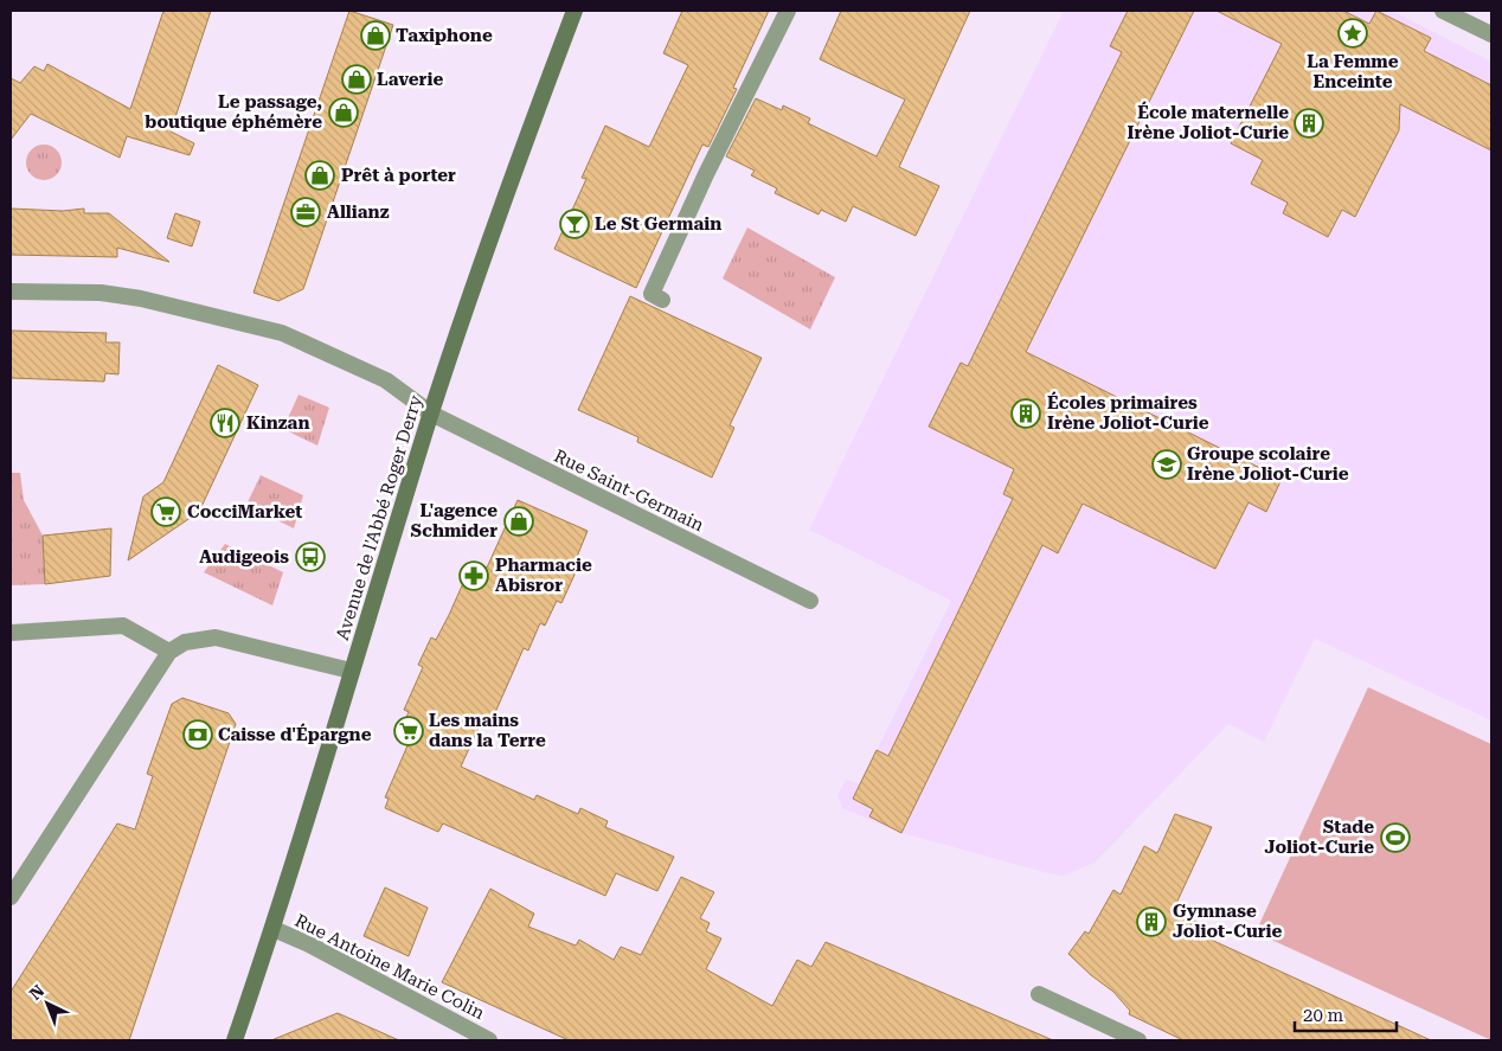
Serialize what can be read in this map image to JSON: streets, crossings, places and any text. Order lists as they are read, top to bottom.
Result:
{
  "streets": {
    "main road": ["Avenue de l'Abbé Roger Derry"],
    "street": ["Rue Saint-Germain", "Rue Antoine Marie Colin"]
  },
  "crossings": [
    ["Rue Saint-Germain", "Avenue de l'Abbé Roger Derry"],
    ["Avenue de l'Abbé Roger Derry", "Rue Antoine Marie Colin"]
  ],
  "places": {
    "place": ["La Femme Enceinte"],
    "shop": [
      "Taxiphone",
      "Laverie",
      "Le passage, boutique éphémère",
      "Prêt à porter",
      "L'agence Schmider"
    ],
    "building": ["École maternelle Irène Joliot-Curie", "Écoles primaires Irène Joliot-Curie", "Gymnase Joliot-Curie"],
    "office": ["Allianz"],
    "bar": ["Le St Germain"],
    "restaurant": ["Kinzan"],
    "school or university": ["Groupe scolaire Irène Joliot-Curie"],
    "supermarket": ["CocciMarket", "Les mains dans la Terre"],
    "bus stop": ["Audigeois"],
    "pharmacy": ["Pharmacie Abisror"],
    "bank": ["Caisse d'Épargne"],
    "sports": ["Stade Joliot-Curie"]
  },
  "scale_bar": "20 m",
  "north": "top left"
}
